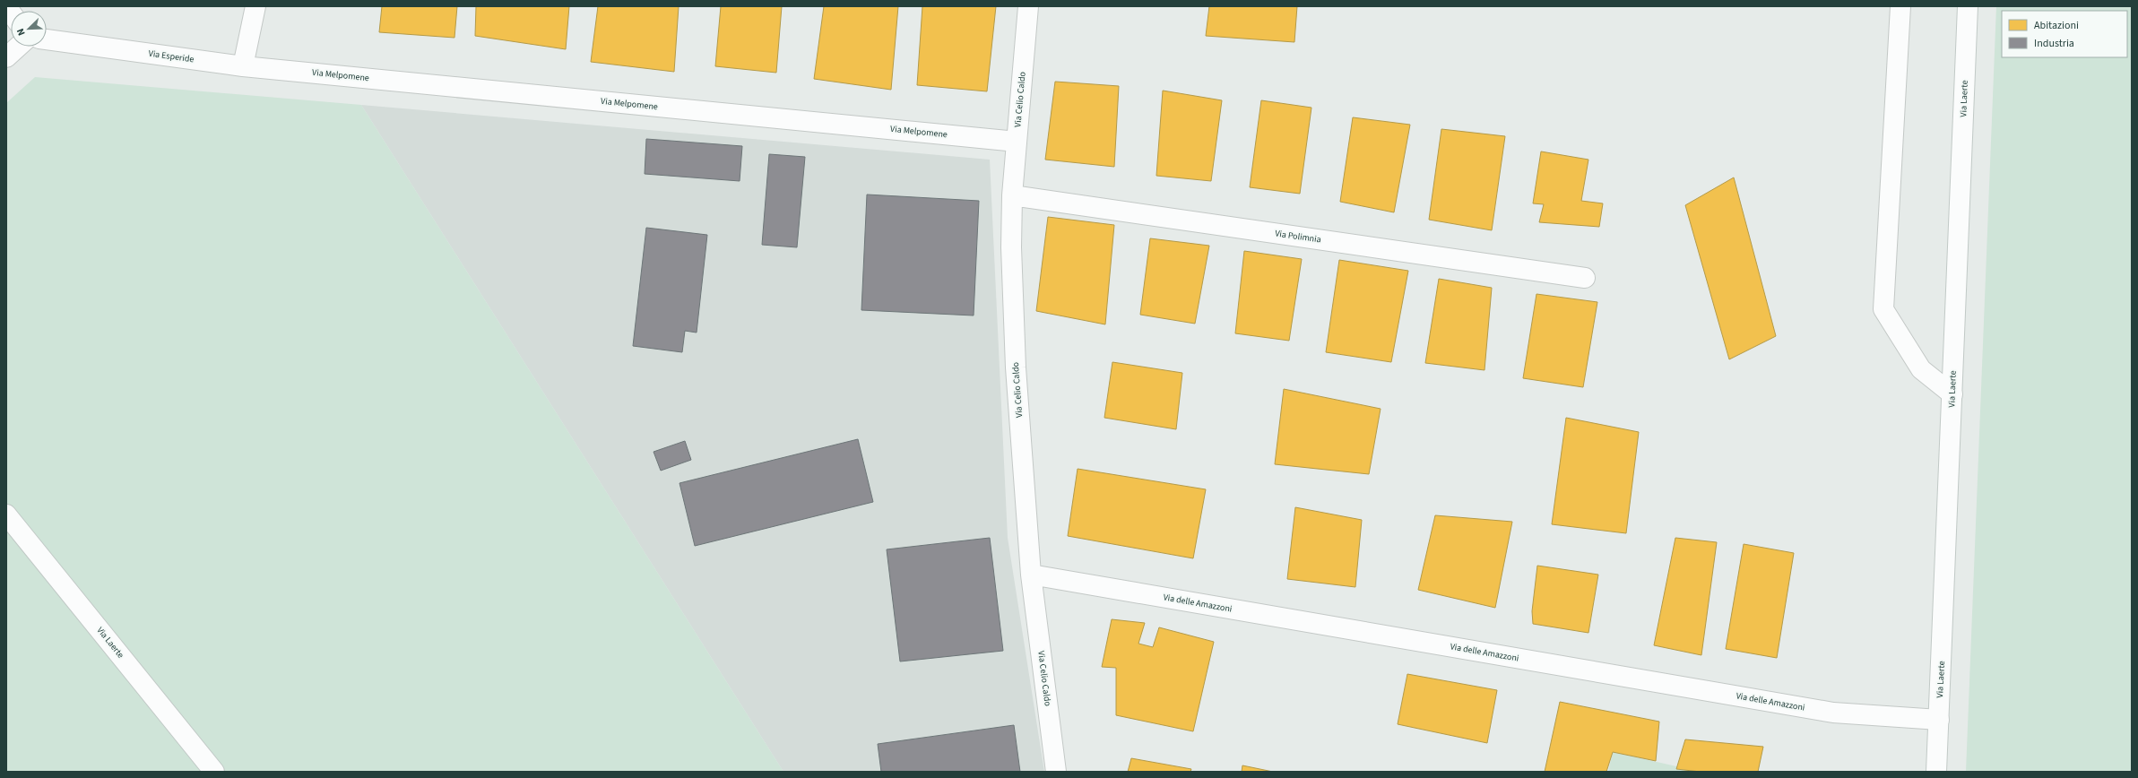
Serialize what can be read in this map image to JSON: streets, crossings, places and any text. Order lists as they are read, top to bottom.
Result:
{
  "streets": {
    "street": [
      "Via Esperide",
      "Via Melpomene",
      "Via Laerte",
      "Via Celio Caldo",
      "Via Polimnia",
      "Via delle Amazzoni"
    ]
  },
  "crossings": [
    ["Via Esperide", "Via Melpomene"],
    ["Via Melpomene", "Via Celio Caldo"],
    ["Via Laerte", "Via delle Amazzoni"],
    ["Via Celio Caldo", "Via Polimnia"],
    ["Via Celio Caldo", "Via delle Amazzoni"]
  ],
  "legend": ["Abitazioni", "Industria"],
  "north": "bottom left"
}
